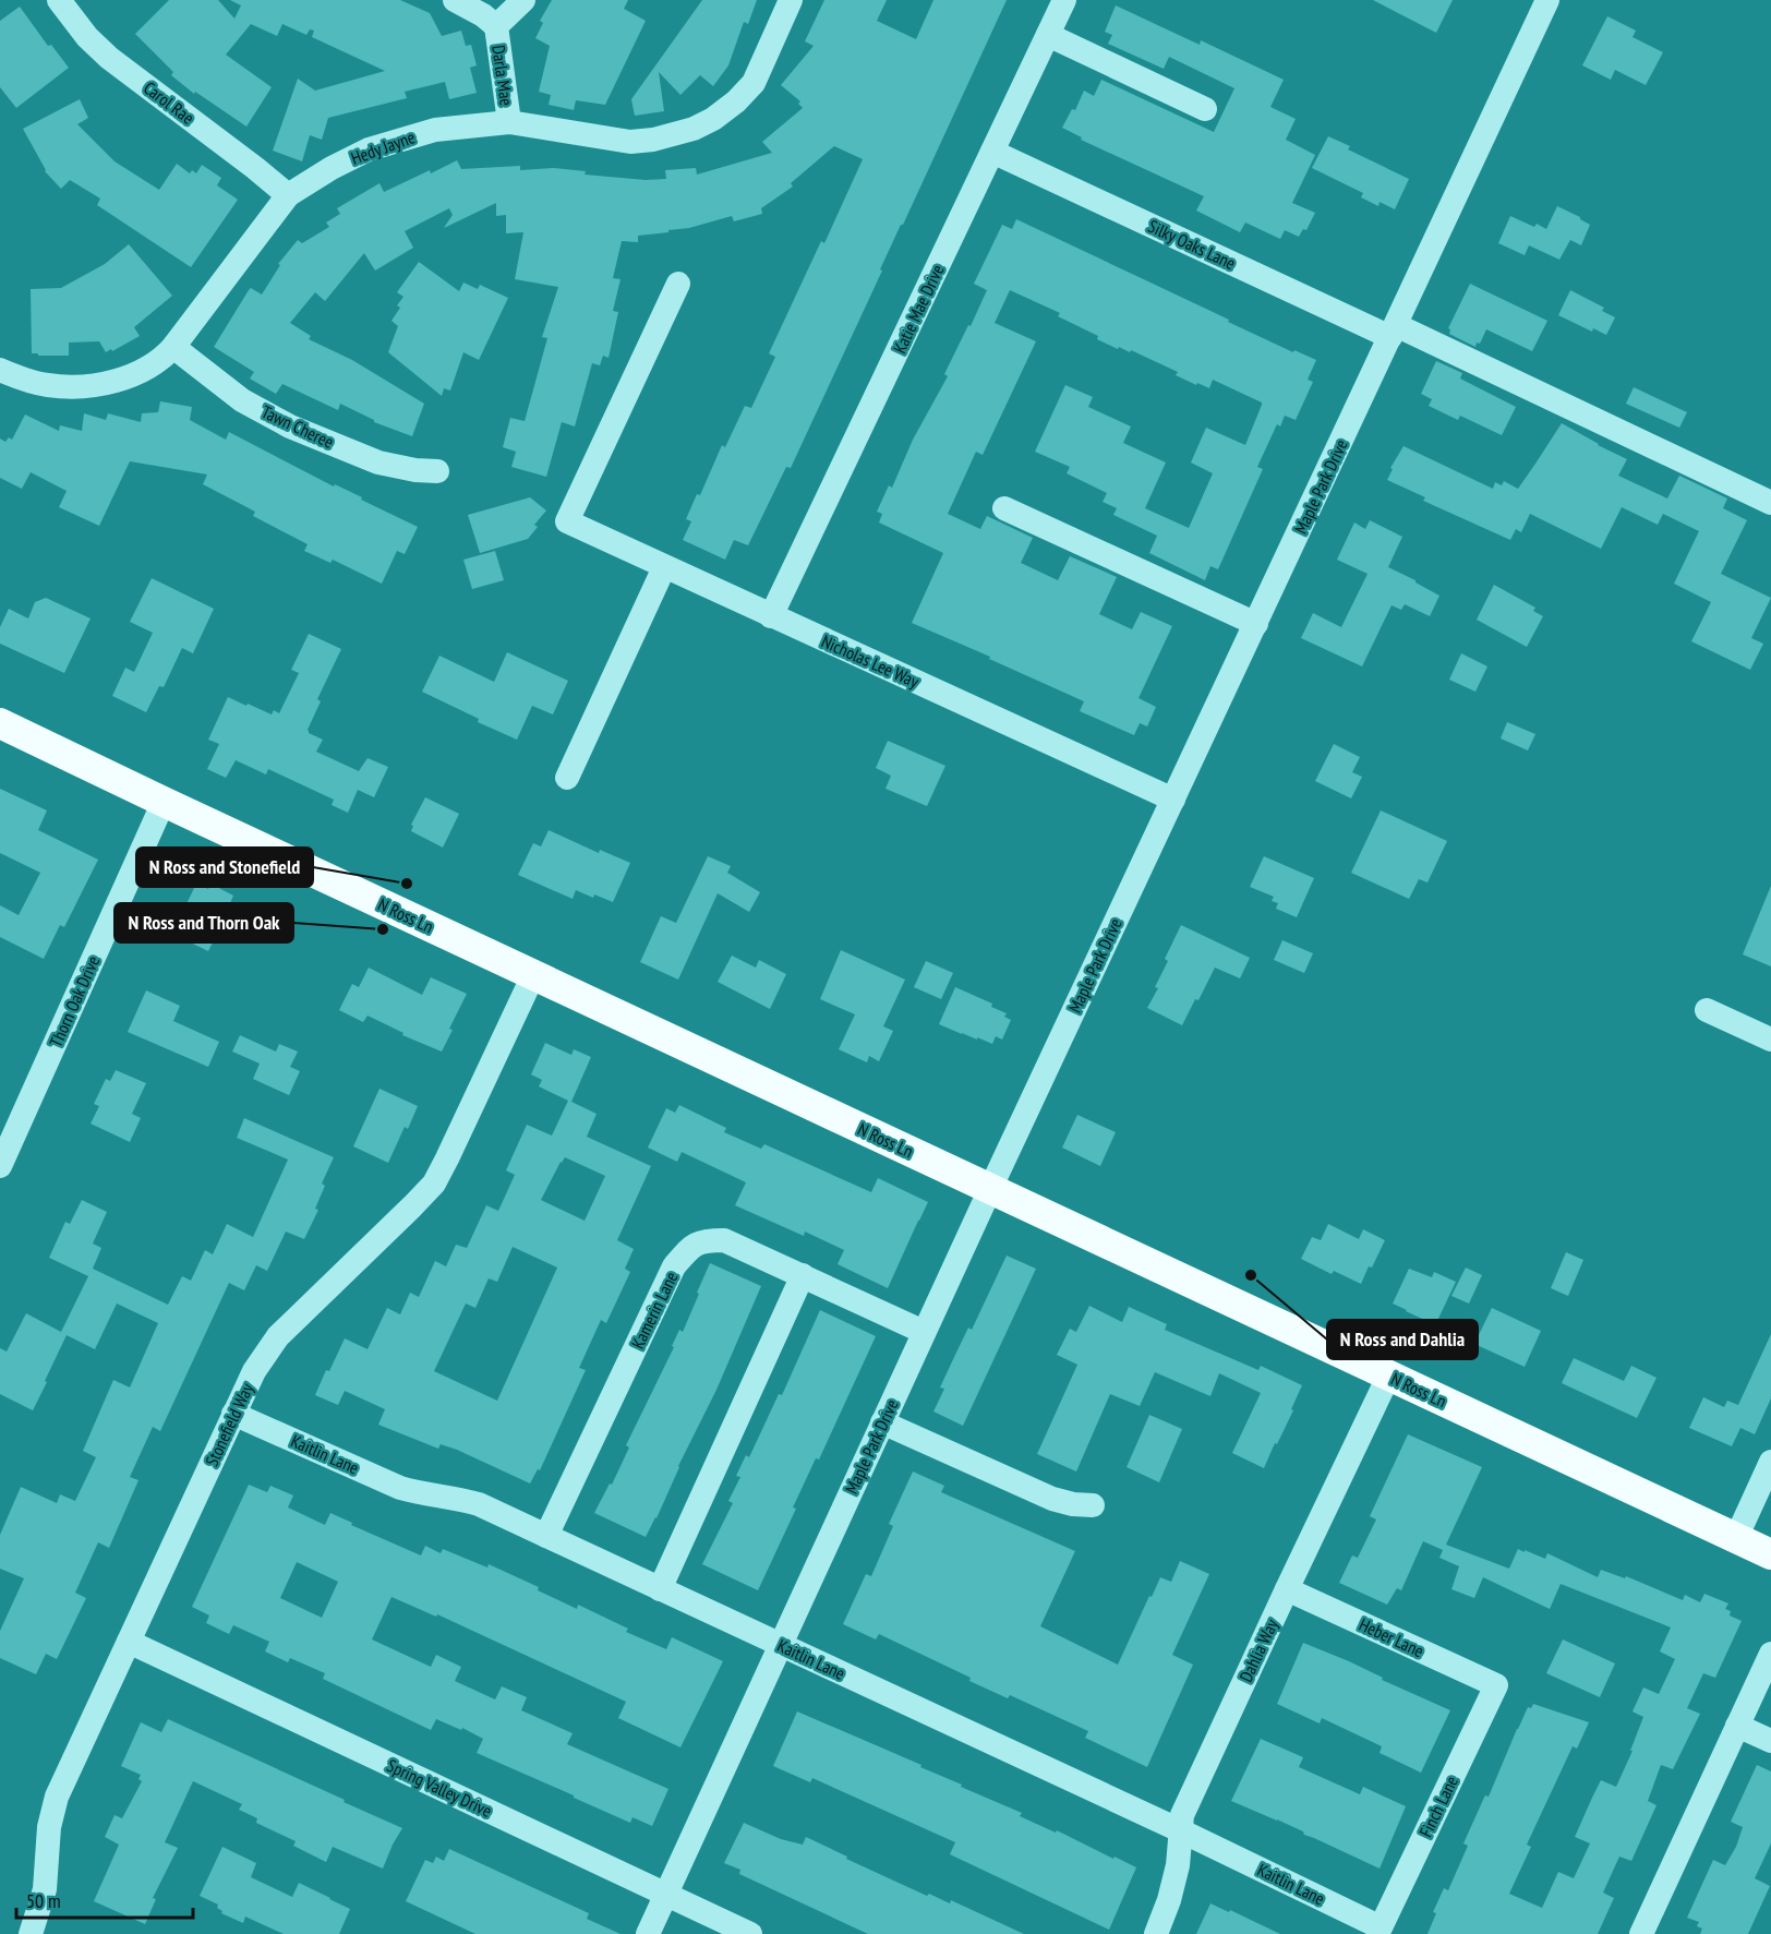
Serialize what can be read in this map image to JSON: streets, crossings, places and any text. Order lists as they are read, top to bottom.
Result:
{
  "streets": {
    "main road": ["N Ross Ln"],
    "street": [
      "Darla Mae",
      "Carol Rae",
      "Hedy Jayne",
      "Silky Oaks Lane",
      "Katie Mae Drive",
      "Tawn Cheree",
      "Maple Park Drive",
      "Nicholas Lee Way",
      "Thorn Oak Drive",
      "Kamerin Lane",
      "Stonefield Way",
      "Kaitlin Lane",
      "Heber Lane",
      "Dahlia Way",
      "Spring Valley Drive",
      "Finch Lane"
    ]
  },
  "crossings": [
    ["Darla Mae", "Hedy Jayne"],
    ["Carol Rae", "Hedy Jayne"],
    ["Hedy Jayne", "Tawn Cheree"],
    ["Silky Oaks Lane", "Katie Mae Drive"],
    ["Silky Oaks Lane", "Maple Park Drive"],
    ["Katie Mae Drive", "Nicholas Lee Way"],
    ["Maple Park Drive", "Nicholas Lee Way"],
    ["Maple Park Drive", "N Ross Ln"],
    ["Maple Park Drive", "Kamerin Lane"],
    ["Maple Park Drive", "Kaitlin Lane"],
    ["Maple Park Drive", "Spring Valley Drive"],
    ["N Ross Ln", "Thorn Oak Drive"],
    ["N Ross Ln", "Stonefield Way"],
    ["N Ross Ln", "Dahlia Way"],
    ["Kamerin Lane", "Kaitlin Lane"],
    ["Stonefield Way", "Kaitlin Lane"],
    ["Stonefield Way", "Spring Valley Drive"],
    ["Kaitlin Lane", "Dahlia Way"],
    ["Kaitlin Lane", "Finch Lane"],
    ["Heber Lane", "Dahlia Way"],
    ["Heber Lane", "Finch Lane"]
  ],
  "places": ["N Ross and Stonefield", "N Ross and Thorn Oak", "N Ross and Dahlia"],
  "scale_bar": "50 m"
}
